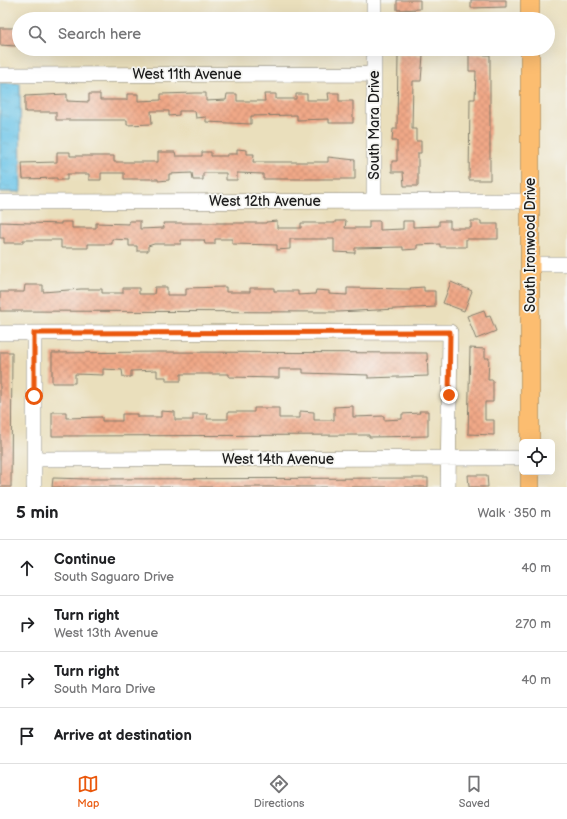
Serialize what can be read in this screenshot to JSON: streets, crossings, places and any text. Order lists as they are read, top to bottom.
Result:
{
  "streets": {
    "main road": ["South Ironwood Drive"],
    "street": [
      "West 11th Avenue",
      "South Mara Drive",
      "West 12th Avenue",
      "West 14th Avenue"
    ]
  },
  "crossings": [
    ["West 11th Avenue", "South Mara Drive"],
    ["South Mara Drive", "West 12th Avenue"],
    ["West 12th Avenue", "South Ironwood Drive"]
  ],
  "page": {
    "search": "Search here",
    "heading": ["5 min", "Walk · 350 m"],
    "list": [
      ["Continue", "South Saguaro Drive", "40 m"],
      ["Turn right", "West 13th Avenue", "270 m"],
      ["Turn right", "South Mara Drive", "40 m"],
      "Arrive at destination"
    ],
    "nav": ["Map", "Directions", "Saved"]
  }
}
